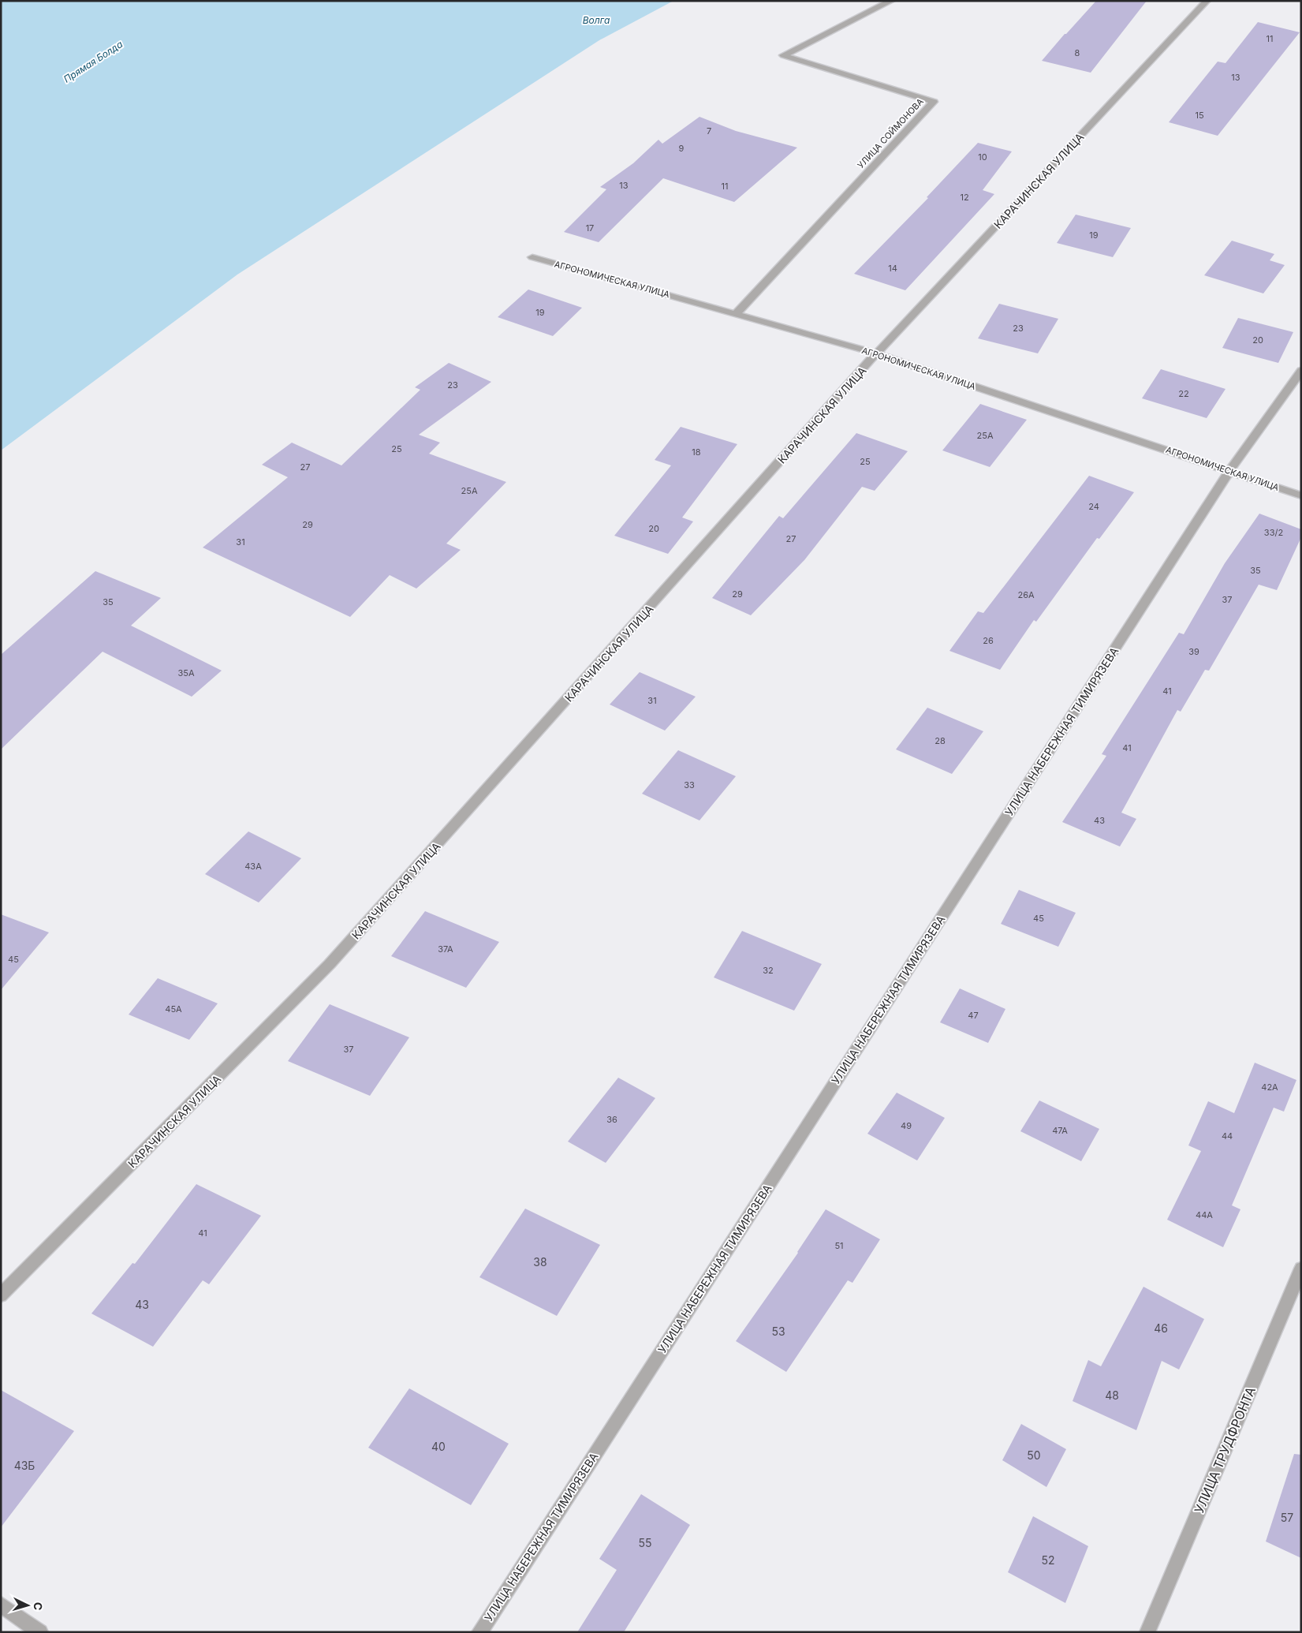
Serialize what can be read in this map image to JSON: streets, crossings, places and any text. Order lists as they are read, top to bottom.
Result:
{
  "streets": {
    "street": [
      "УЛИЦА СОЙМОНОВА",
      "КАРАЧИНСКАЯ УЛИЦА",
      "АГРОНОМИЧЕСКАЯ УЛИЦА",
      "УЛИЦА НАБЕРЕЖНАЯ ТИМИРЯЗЕВА",
      "УЛИЦА ТРУДФРОНТА"
    ]
  },
  "crossings": [
    ["УЛИЦА СОЙМОНОВА", "АГРОНОМИЧЕСКАЯ УЛИЦА"],
    ["КАРАЧИНСКАЯ УЛИЦА", "АГРОНОМИЧЕСКАЯ УЛИЦА"],
    ["АГРОНОМИЧЕСКАЯ УЛИЦА", "УЛИЦА НАБЕРЕЖНАЯ ТИМИРЯЗЕВА"]
  ],
  "water": ["Волга", "Прямая Болда"],
  "house_numbers": [
    "11",
    "8",
    "13",
    "15",
    "7",
    "9",
    "10",
    "13",
    "11",
    "12",
    "17",
    "19",
    "14",
    "19",
    "23",
    "20",
    "23",
    "22",
    "25А",
    "25",
    "18",
    "25",
    "27",
    "25А",
    "24",
    "29",
    "20",
    "33/2",
    "27",
    "31",
    "35",
    "29",
    "26А",
    "37",
    "35",
    "26",
    "39",
    "35А",
    "41",
    "31",
    "28",
    "41",
    "33",
    "43",
    "43А",
    "45",
    "37А",
    "45",
    "32",
    "45А",
    "47",
    "37",
    "42А",
    "36",
    "49",
    "47А",
    "44",
    "44А",
    "41",
    "51",
    "38",
    "43",
    "46",
    "53",
    "48",
    "40",
    "50",
    "43Б",
    "57",
    "55",
    "52"
  ],
  "north": "right"
}
